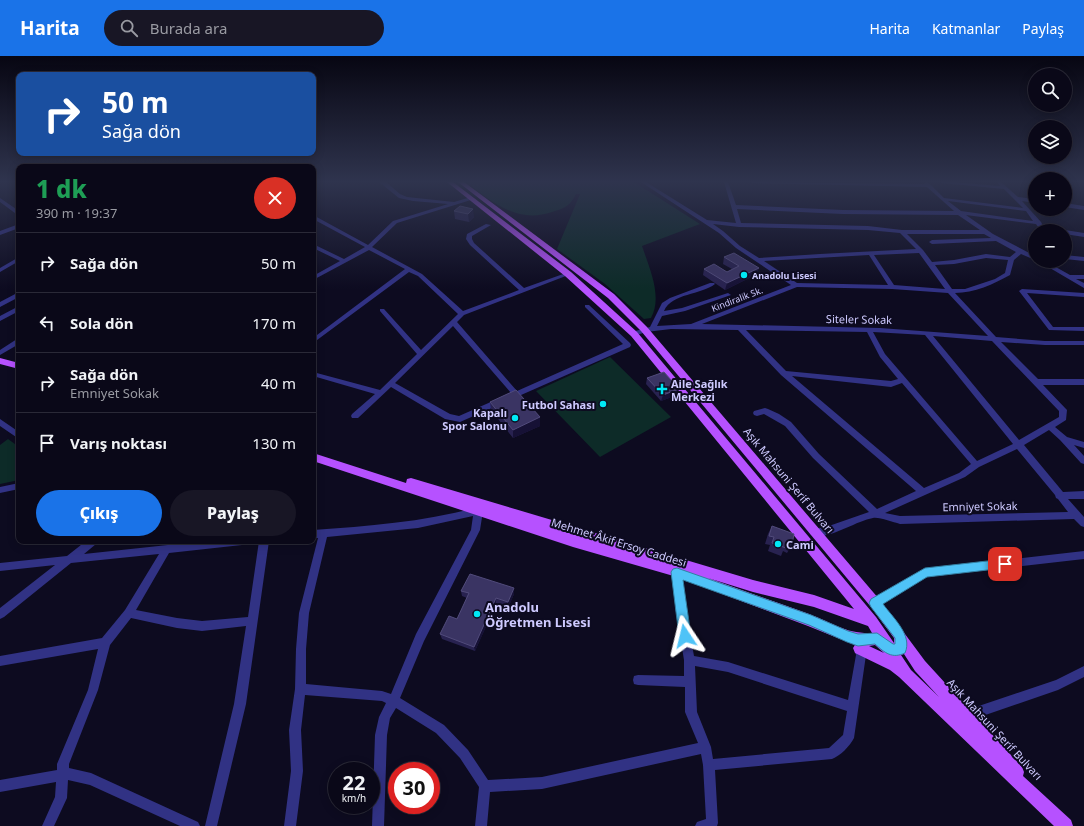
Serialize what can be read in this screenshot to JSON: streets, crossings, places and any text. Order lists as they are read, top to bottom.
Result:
{
  "streets": {
    "main road": ["Aşık Mahsuni Şerif Bulvarı", "Mehmet Âkif Ersoy Caddesi"],
    "street": ["Kindiralik Sk.", "Siteler Sokak", "Emniyet Sokak"]
  },
  "crossings": [
    ["Kindiralik Sk.", "Siteler Sokak"],
    ["Siteler Sokak", "Aşık Mahsuni Şerif Bulvarı"],
    ["Aşık Mahsuni Şerif Bulvarı", "Mehmet Âkif Ersoy Caddesi"]
  ],
  "places": {
    "other": [
      "Anadolu Lisesi",
      "Futbol Sahası",
      "Kapalı Spor Salonu",
      "Cami",
      "Anadolu Öğretmen Lisesi"
    ],
    "health": ["Aile Sağlık Merkezi"]
  },
  "page": {
    "header": "Harita",
    "search": "Burada ara",
    "nav": ["Harita", "Katmanlar", "Paylaş"],
    "map_buttons": ["+", "−"],
    "turn": ["50 m", "Sağa dön"],
    "heading": ["1 dk", "390 m · 19:37"],
    "list": [
      {
        "name": "Sağa dön",
        "value": "50 m"
      },
      {
        "name": "Sola dön",
        "value": "170 m"
      },
      {
        "name": "Sağa dön",
        "note": "Emniyet Sokak",
        "value": "40 m"
      },
      {
        "name": "Varış noktası",
        "value": "130 m"
      }
    ],
    "buttons": ["Çıkış", "Paylaş"],
    "speed": "22 km/h",
    "limit": "30"
  }
}
